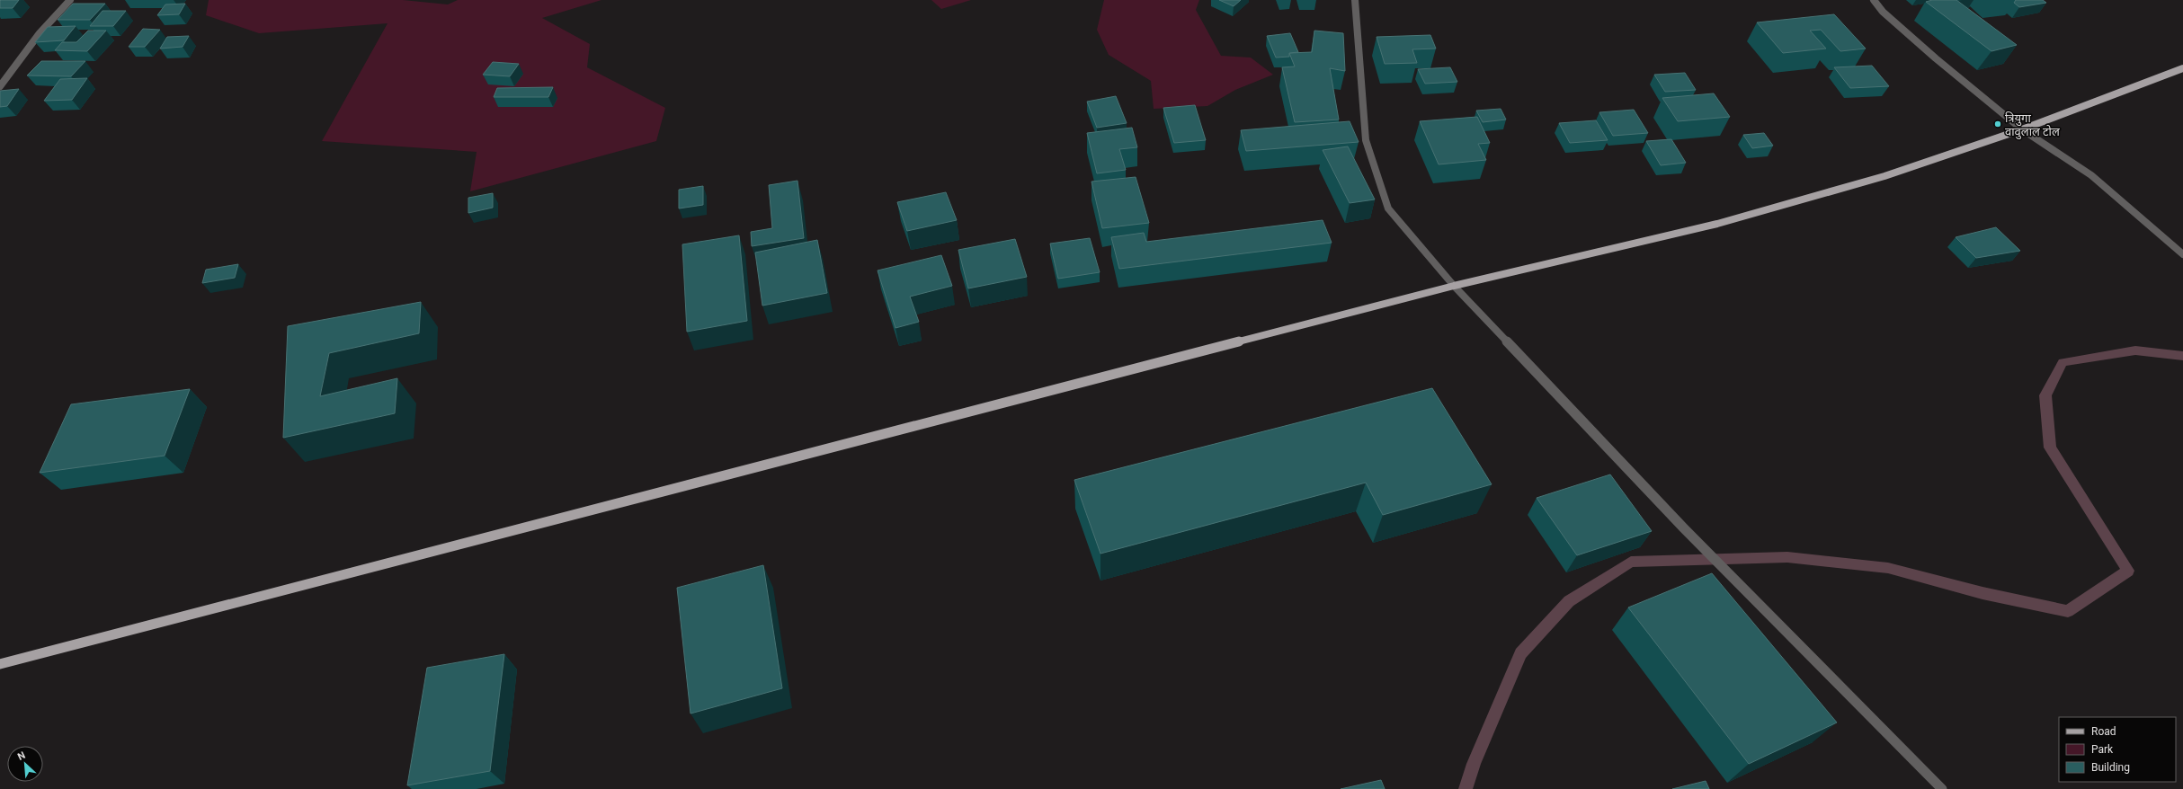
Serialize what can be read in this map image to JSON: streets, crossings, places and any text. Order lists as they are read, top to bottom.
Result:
{
  "places": ["त्रियुगा वावुलाल टोल"],
  "legend": ["Road", "Park", "Building"],
  "north": "top left"
}
